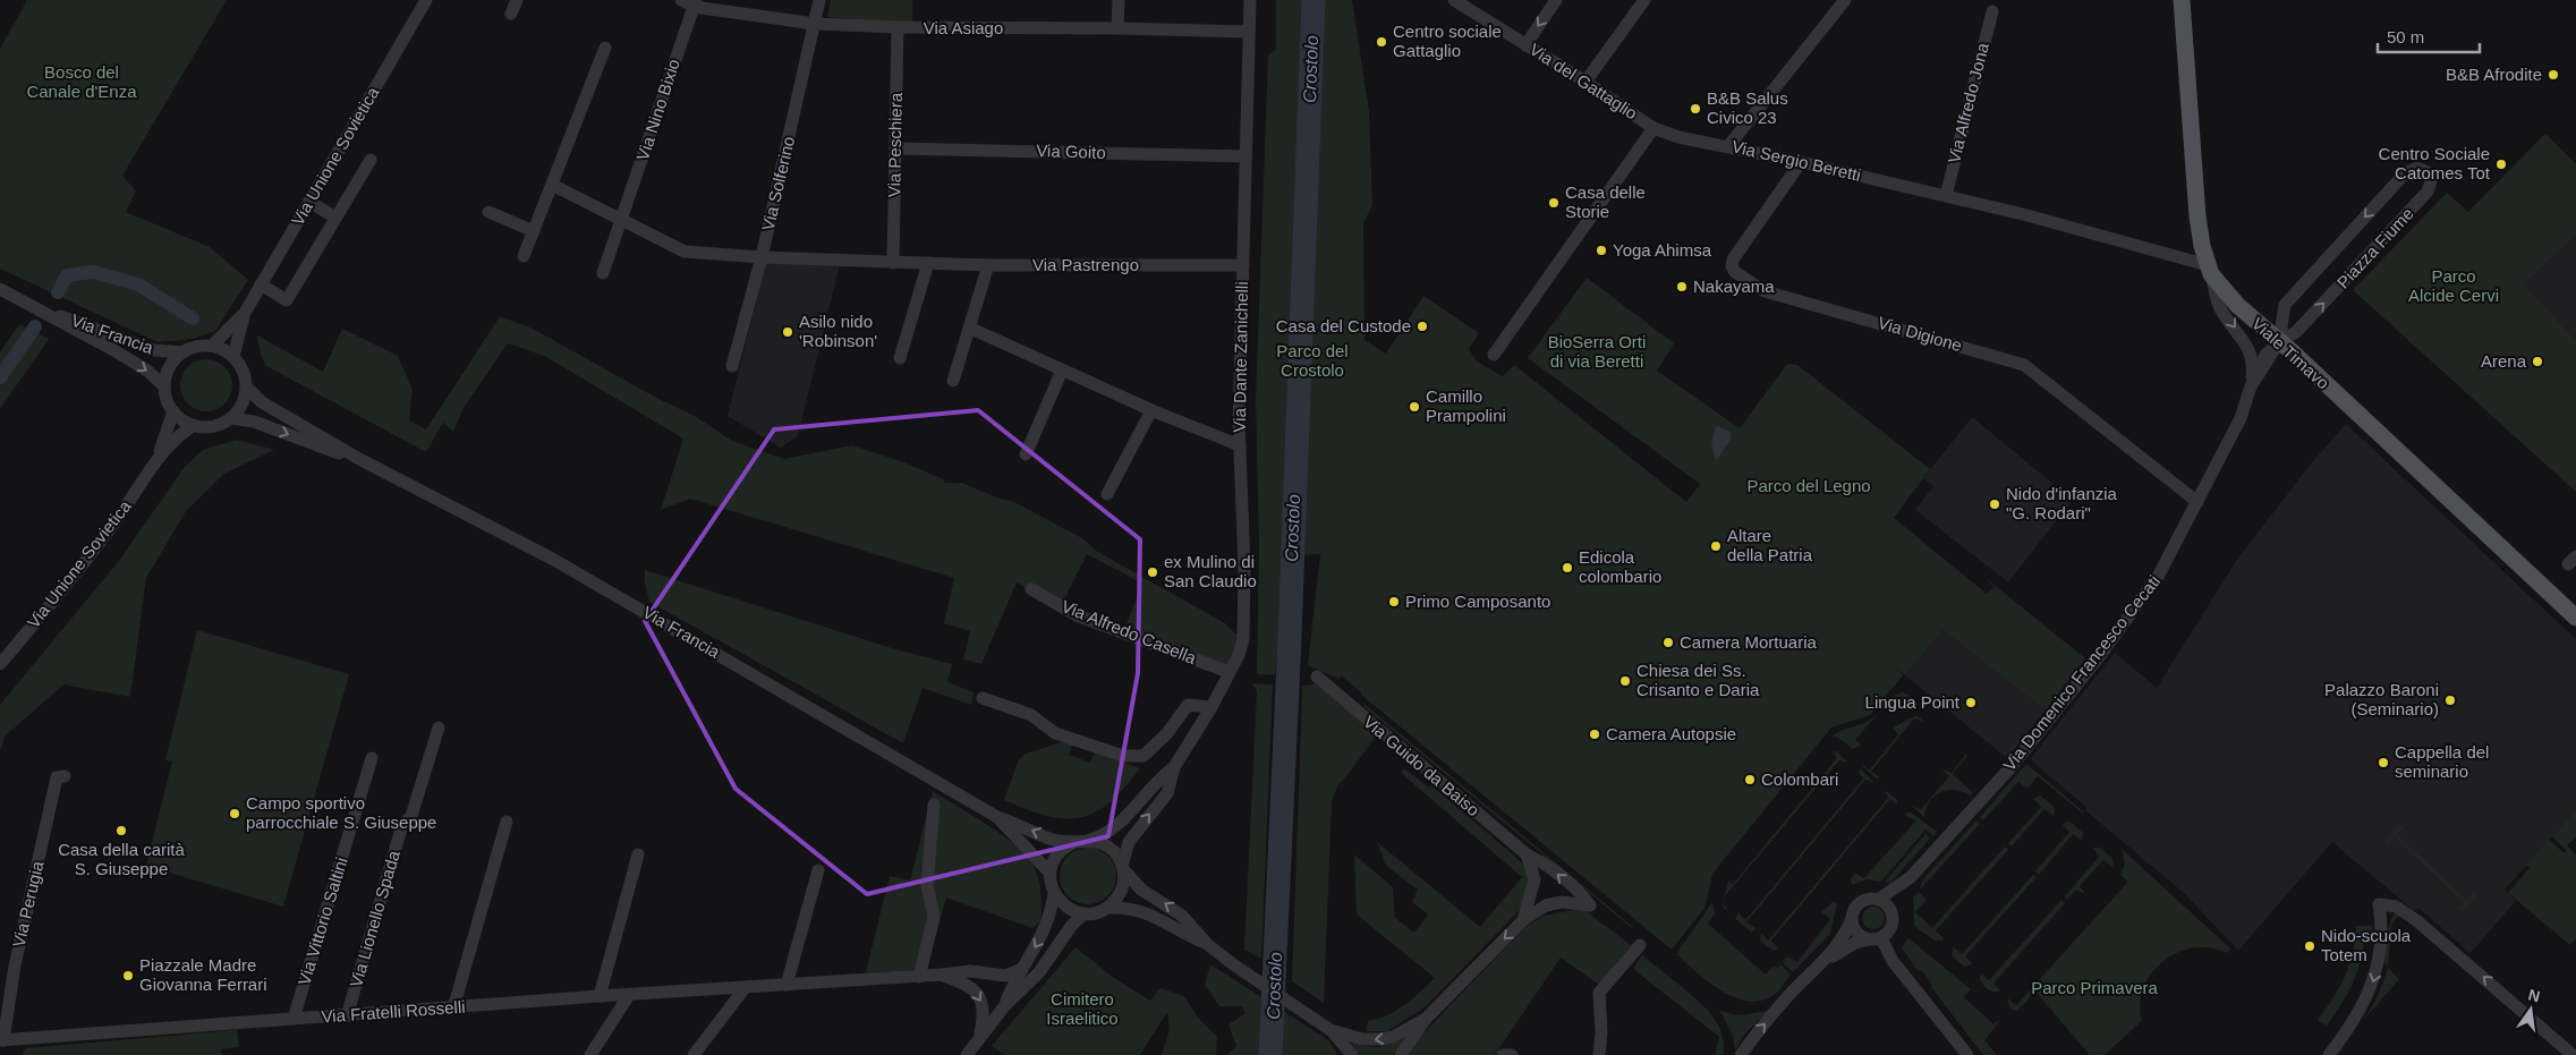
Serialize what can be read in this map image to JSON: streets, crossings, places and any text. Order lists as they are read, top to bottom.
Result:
{
  "streets": {
    "main road": ["Viale Timavo"],
    "street": [
      "Via Asiago",
      "Via del Gattaglio",
      "Via Alfredo Jona",
      "Via Nino Bixio",
      "Via Peschiera",
      "Via Goito",
      "Via Unione Sovietica",
      "Via Sergio Beretti",
      "Via Solferino",
      "Piazza Fiume",
      "Via Pastrengo",
      "Via Francia",
      "Via Digione",
      "Via Dante Zanichelli",
      "Via Alfredo Casella",
      "Via Domenico Francesco Cecati",
      "Via Guido da Baiso",
      "Via Perugia",
      "Via Lionello Spada",
      "Via Vittorio Saltini",
      "Via Fratelli Rosselli"
    ]
  },
  "crossings": [
    ["Via Asiago", "Via Nino Bixio"],
    ["Via Asiago", "Via Peschiera"],
    ["Via Asiago", "Via Solferino"],
    ["Via Asiago", "Via Dante Zanichelli"],
    ["Via del Gattaglio", "Via Sergio Beretti"],
    ["Via Alfredo Jona", "Via Sergio Beretti"],
    ["Via Nino Bixio", "Via Pastrengo"],
    ["Via Peschiera", "Via Goito"],
    ["Via Peschiera", "Via Pastrengo"],
    ["Via Goito", "Via Dante Zanichelli"],
    ["Via Unione Sovietica", "Via Francia"],
    ["Via Sergio Beretti", "Via Digione"],
    ["Via Sergio Beretti", "Viale Timavo"],
    ["Via Solferino", "Via Pastrengo"],
    ["Piazza Fiume", "Viale Timavo"],
    ["Piazza Fiume", "Via Domenico Francesco Cecati"],
    ["Via Pastrengo", "Via Dante Zanichelli"],
    ["Via Francia", "Via Dante Zanichelli"],
    ["Via Digione", "Via Domenico Francesco Cecati"],
    ["Viale Timavo", "Via Domenico Francesco Cecati"],
    ["Via Dante Zanichelli", "Via Alfredo Casella"],
    ["Via Perugia", "Via Fratelli Rosselli"],
    ["Via Lionello Spada", "Via Fratelli Rosselli"],
    ["Via Vittorio Saltini", "Via Fratelli Rosselli"]
  ],
  "water": ["Crostolo"],
  "parks": [
    "Bosco del Canale d'Enza",
    "Parco Alcide Cervi",
    "BioSerra Orti di via Beretti",
    "Parco del Crostolo",
    "Parco del Legno",
    "Parco Primavera",
    "Cimitero Israelitico"
  ],
  "places": [
    "Centro sociale Gattaglio",
    "B&B Afrodite",
    "B&B Salus Civico 23",
    "Centro Sociale Catomes Tot",
    "Casa delle Storie",
    "Yoga Ahimsa",
    "Nakayama",
    "Casa del Custode",
    "Asilo nido 'Robinson'",
    "Arena",
    "Camillo Prampolini",
    "Nido d'infanzia \"G. Rodari\"",
    "Altare della Patria",
    "Edicola colombario",
    "ex Mulino di San Claudio",
    "Primo Camposanto",
    "Camera Mortuaria",
    "Chiesa dei Ss. Crisanto e Daria",
    "Palazzo Baroni (Seminario)",
    "Lingua Point",
    "Camera Autopsie",
    "Cappella del seminario",
    "Colombari",
    "Campo sportivo parrocchiale S. Giuseppe",
    "Casa della carità S. Giuseppe",
    "Nido-scuola Totem",
    "Piazzale Madre Giovanna Ferrari"
  ],
  "scale_bar": "50 m",
  "north": "top"
}
